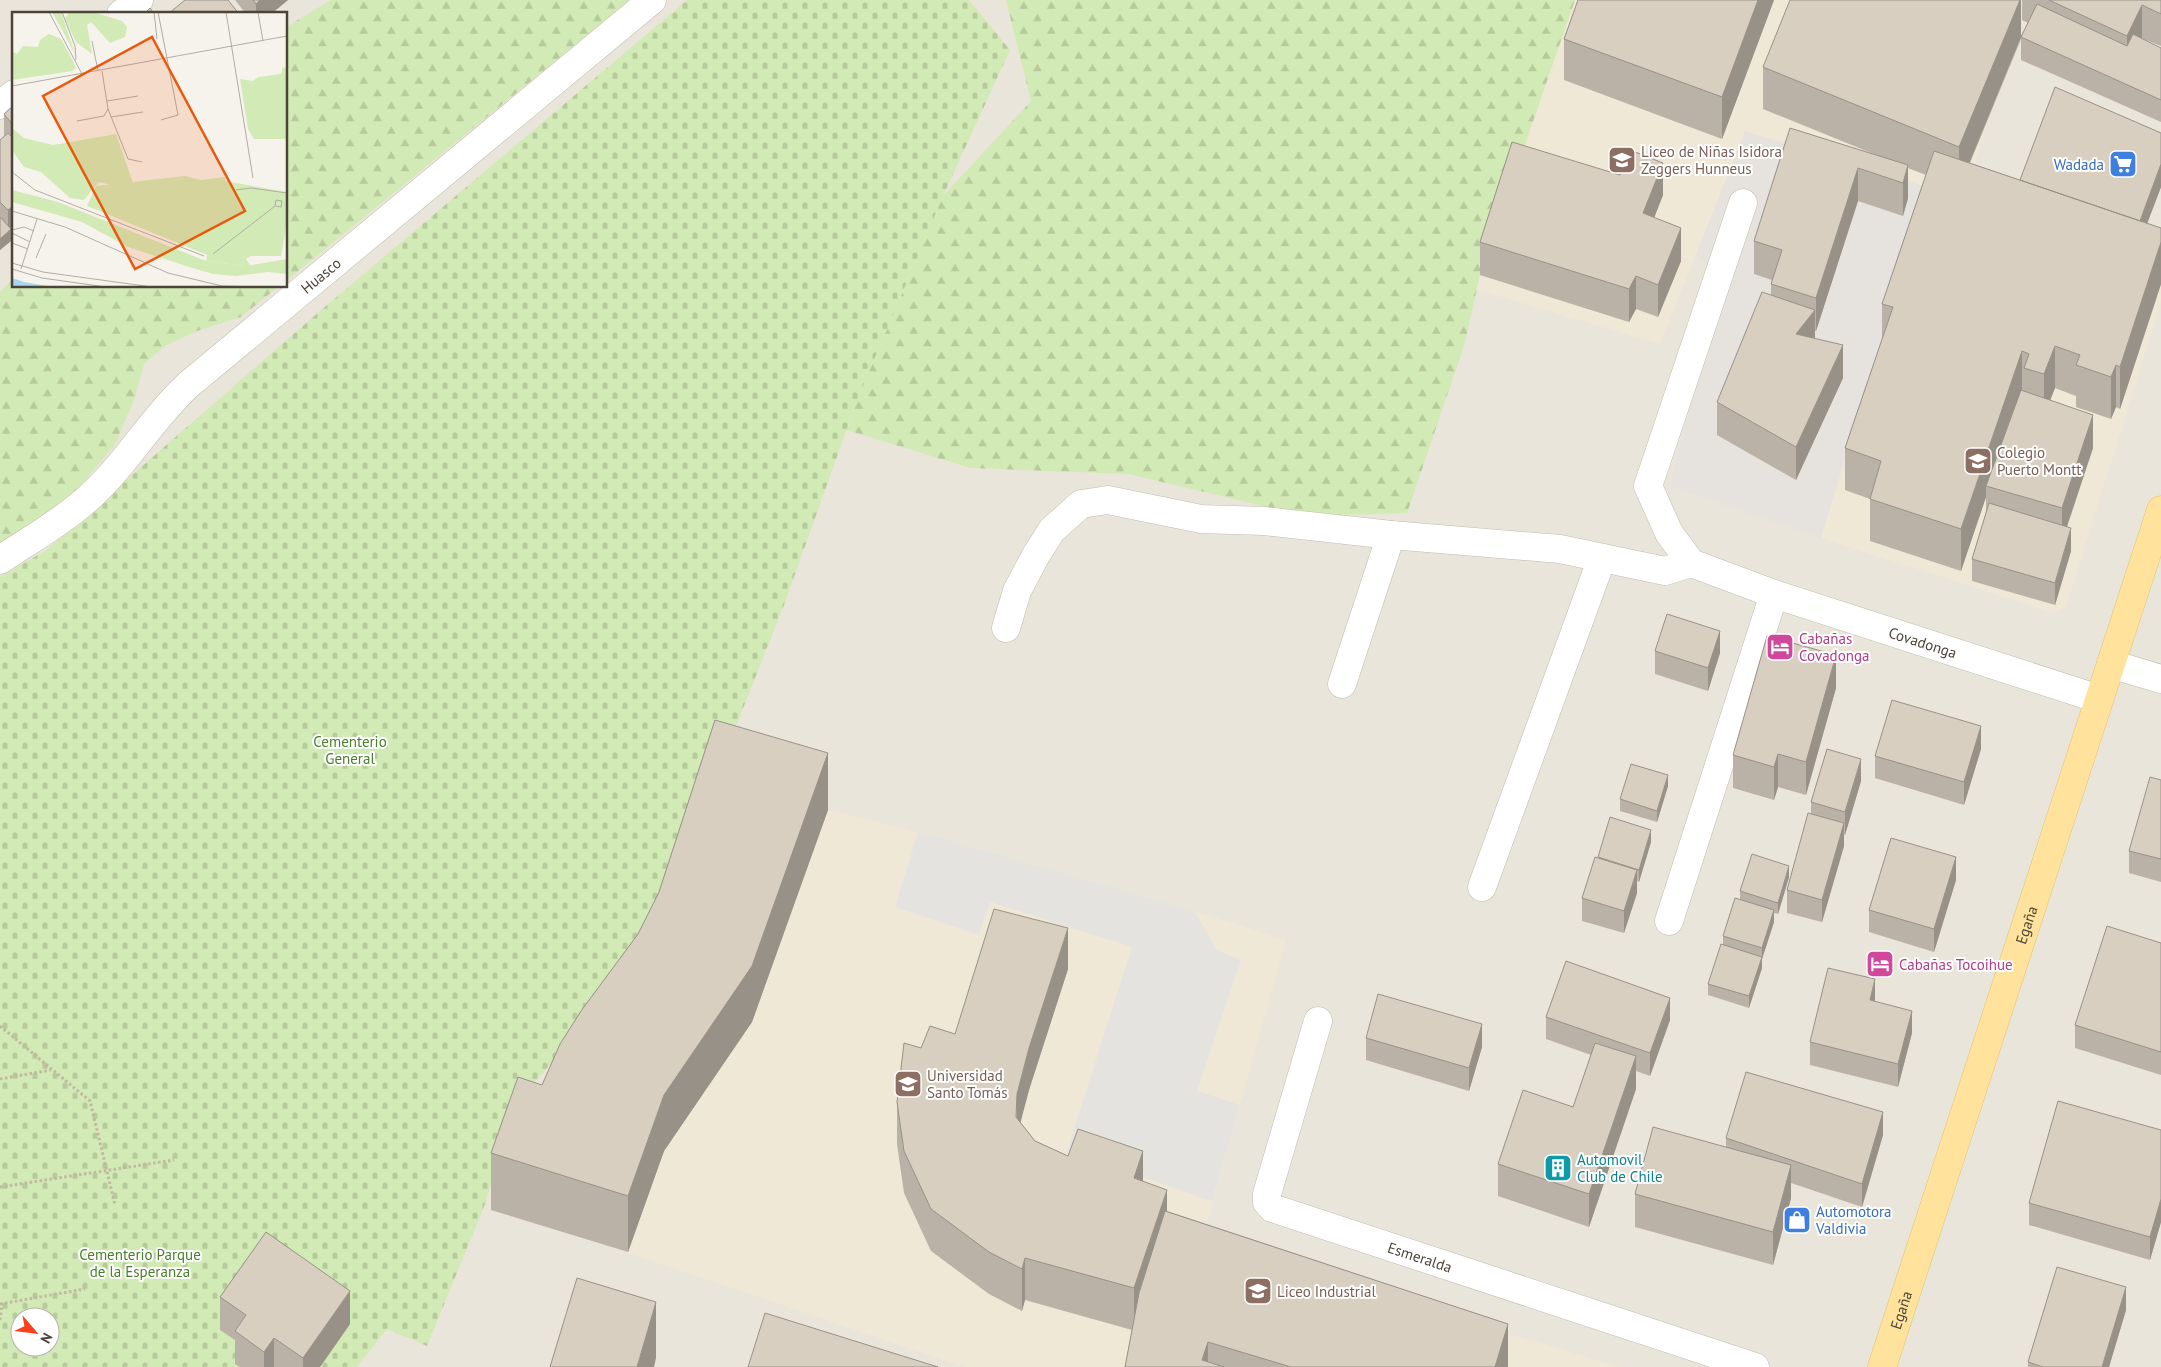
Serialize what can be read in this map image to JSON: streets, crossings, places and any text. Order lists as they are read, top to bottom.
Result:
{
  "streets": {
    "main road": ["Egaña"],
    "street": ["Huasco", "Covadonga", "Esmeralda"]
  },
  "crossings": [
    ["Covadonga", "Egaña"]
  ],
  "parks": ["Cementerio General", "Cementerio Parque de la Esperanza"],
  "places": {
    "school or university": [
      "Liceo de Niñas Isidora Zeggers Hunneus",
      "Colegio Puerto Montt",
      "Universidad Santo Tomás",
      "Liceo Industrial"
    ],
    "supermarket": ["Wadada"],
    "hotel": ["Cabañas Covadonga", "Cabañas Tocoihue"],
    "building": ["Automovil Club de Chile"],
    "shop": ["Automotora Valdivia"]
  },
  "north": "bottom right"
}
